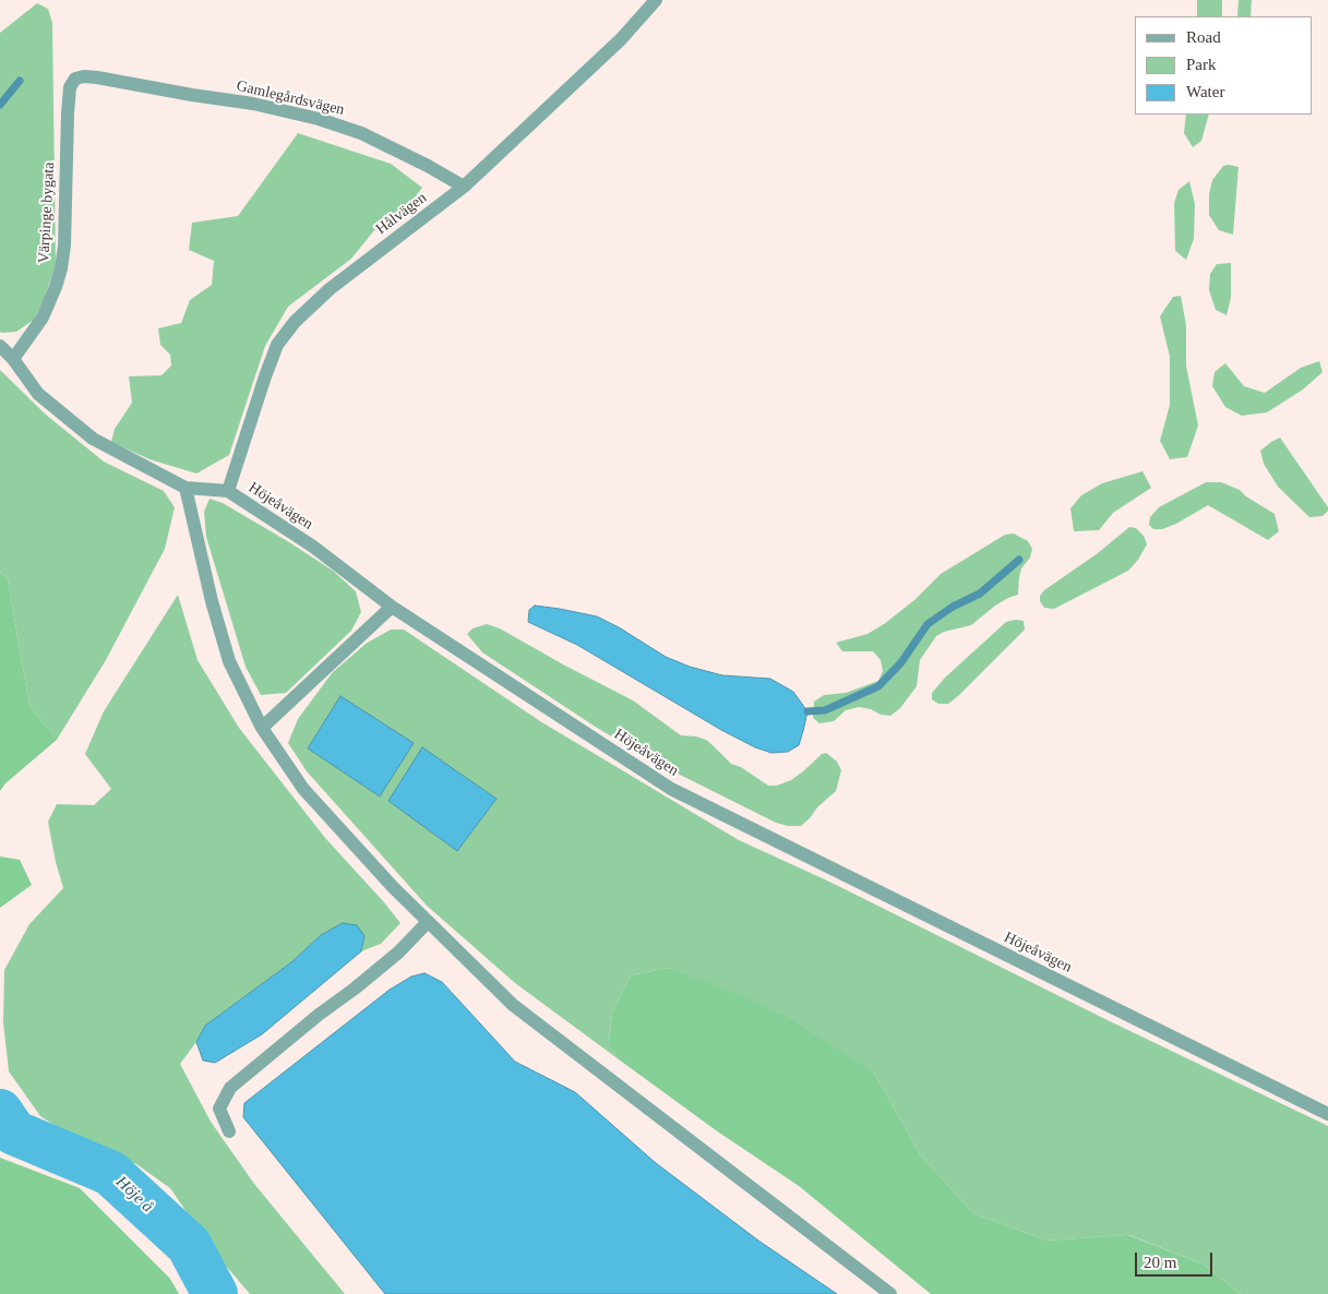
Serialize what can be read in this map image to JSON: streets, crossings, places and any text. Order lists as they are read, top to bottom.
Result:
{
  "streets": {
    "street": [
      "Gamlegårdsvägen",
      "Värpinge bygata",
      "Hålvägen",
      "Höjeåvägen"
    ]
  },
  "crossings": [
    ["Gamlegårdsvägen", "Värpinge bygata"],
    ["Gamlegårdsvägen", "Hålvägen"],
    ["Värpinge bygata", "Höjeåvägen"],
    ["Hålvägen", "Höjeåvägen"]
  ],
  "water": ["Höje å"],
  "legend": ["Road", "Park", "Water"],
  "scale_bar": "20 m"
}
